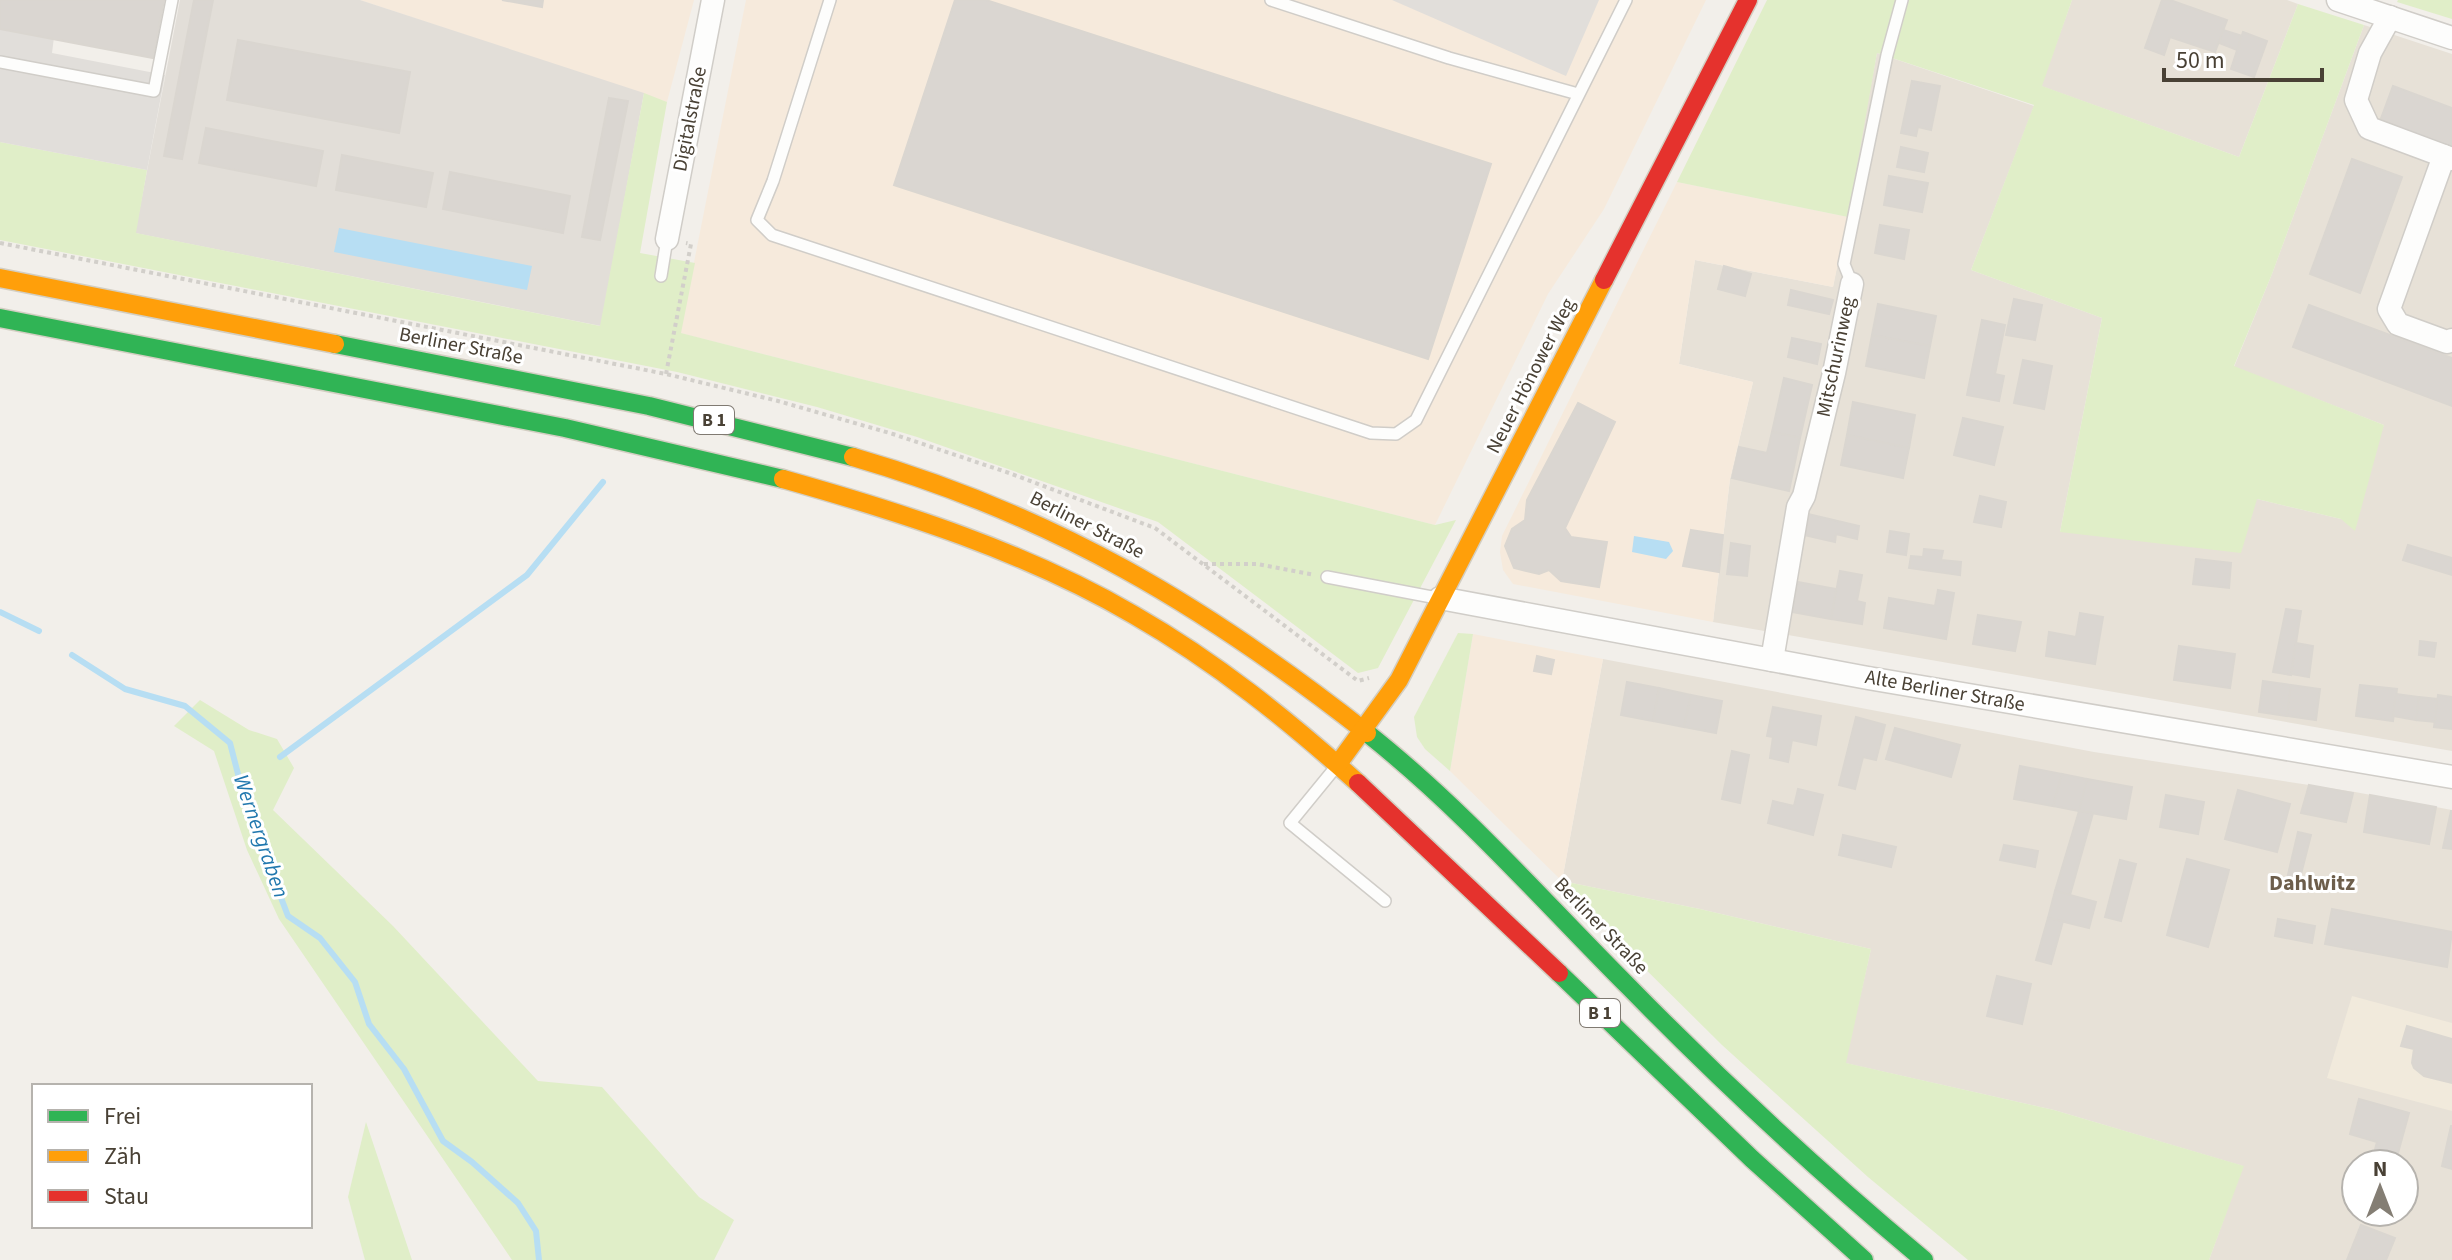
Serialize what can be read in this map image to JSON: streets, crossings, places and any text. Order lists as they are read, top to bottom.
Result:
{
  "streets": {
    "main road": ["Berliner Straße", "Neuer Hönower Weg", "B 1"],
    "street": ["Digitalstraße", "Mitschurinweg", "Alte Berliner Straße"]
  },
  "crossings": [
    ["Berliner Straße", "Neuer Hönower Weg"],
    ["Mitschurinweg", "Alte Berliner Straße"],
    ["Neuer Hönower Weg", "B 1"],
    ["Neuer Hönower Weg", "Alte Berliner Straße"]
  ],
  "districts": ["Dahlwitz"],
  "water": ["Wernergraben"],
  "legend": ["Frei", "Zäh", "Stau"],
  "scale_bar": "50 m",
  "north": "top"
}
